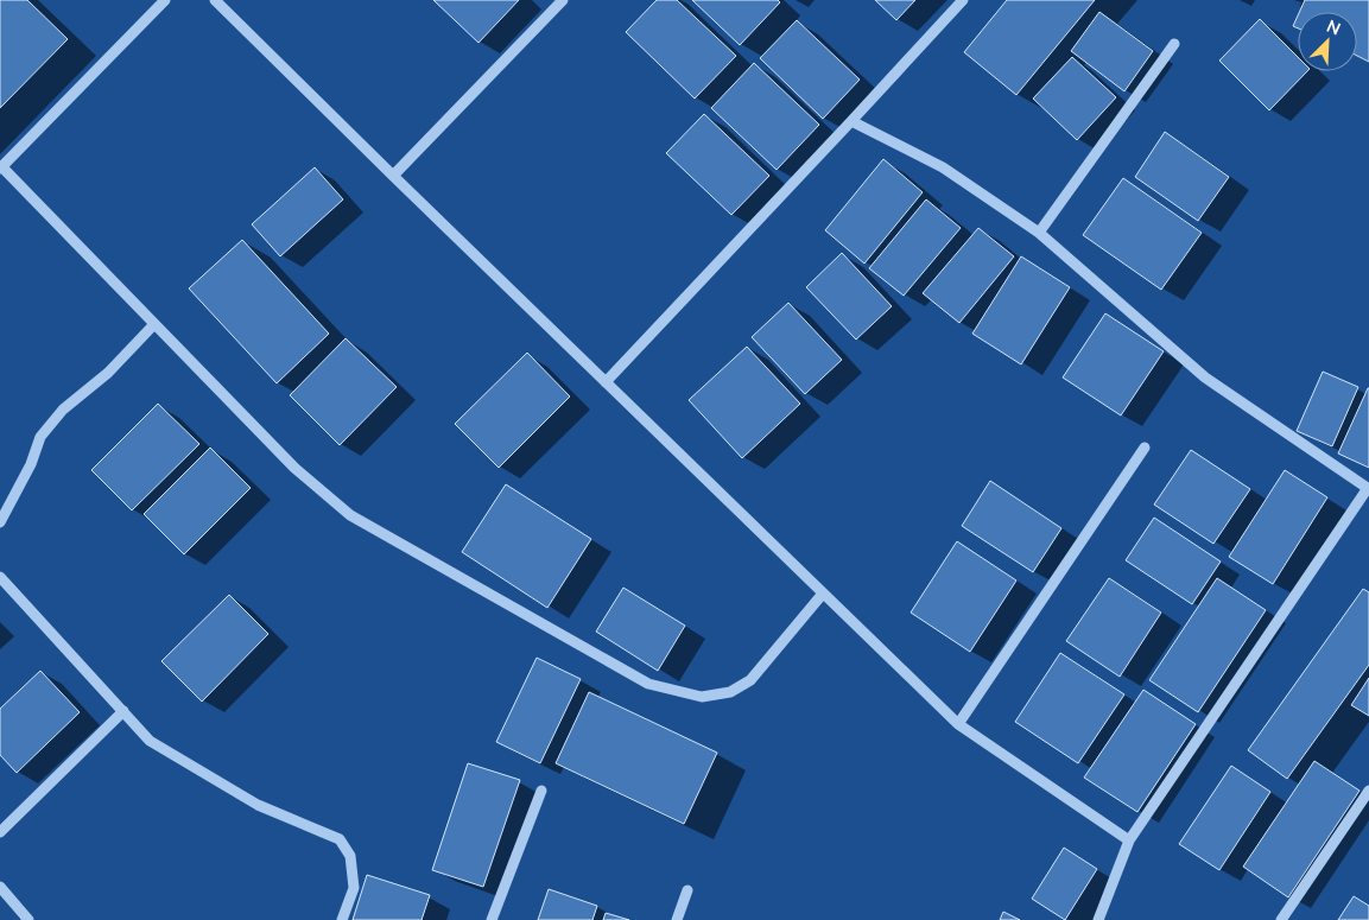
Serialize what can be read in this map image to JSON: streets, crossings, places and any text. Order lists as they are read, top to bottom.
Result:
{
  "north": "top right"
}
